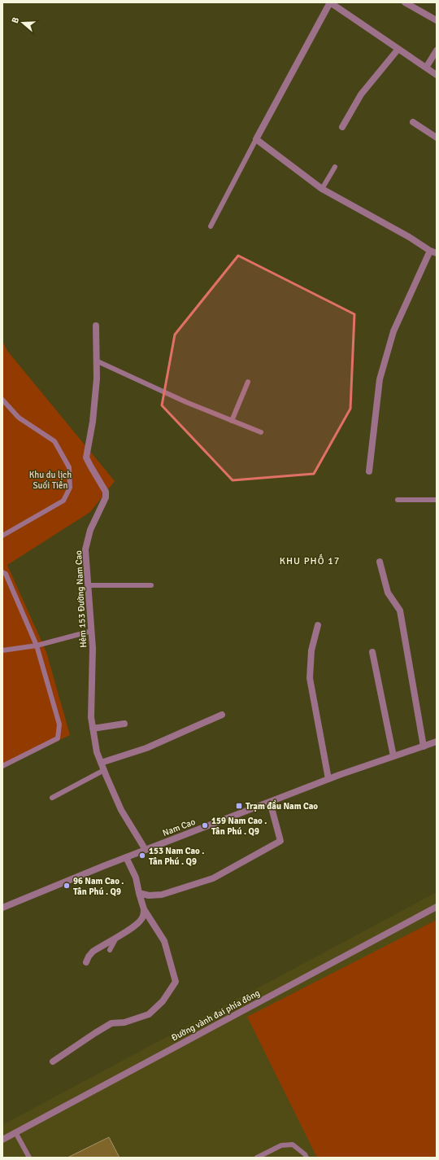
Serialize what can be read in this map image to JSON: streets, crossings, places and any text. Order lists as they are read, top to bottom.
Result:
{
  "streets": {
    "street": ["Hẻm 153 Đường Nam Cao", "Nam Cao", "Đường vành đai phía đông"]
  },
  "crossings": [
    ["Hẻm 153 Đường Nam Cao", "Nam Cao"]
  ],
  "districts": ["KHU PHỐ 17"],
  "parks": ["Khu du lịch Suối Tiên"],
  "places": {
    "transit": ["Trạm đầu Nam Cao"],
    "other": ["159 Nam Cao . Tân Phú . Q9", "153 Nam Cao . Tân Phú . Q9", "96 Nam Cao . Tân Phú . Q9"]
  },
  "north": "left"
}
